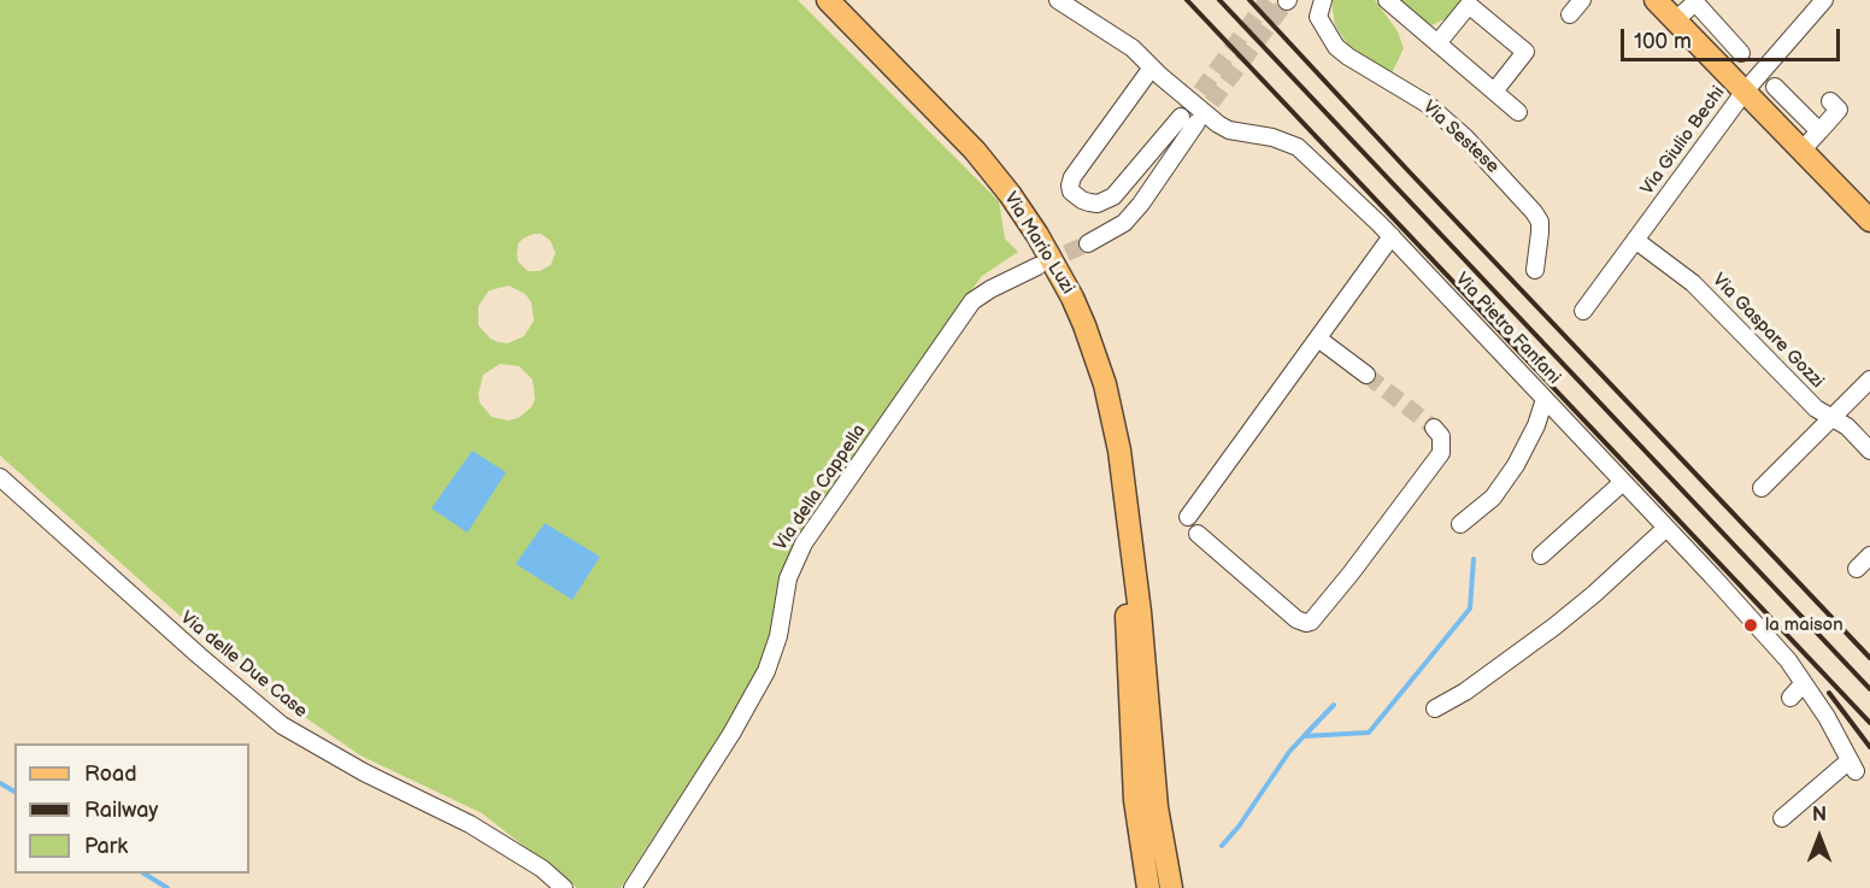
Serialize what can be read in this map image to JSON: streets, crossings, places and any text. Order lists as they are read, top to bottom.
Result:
{
  "streets": {
    "main road": ["Via Mario Luzi"],
    "street": [
      "Via Sestese",
      "Via Giulio Bechi",
      "Via Pietro Fanfani",
      "Via Gaspare Gozzi",
      "Via della Cappella",
      "Via delle Due Case"
    ]
  },
  "crossings": [
    ["Via Giulio Bechi", "Via Gaspare Gozzi"]
  ],
  "places": ["la maison"],
  "legend": ["Road", "Railway", "Park"],
  "scale_bar": "100 m",
  "north": "top"
}
